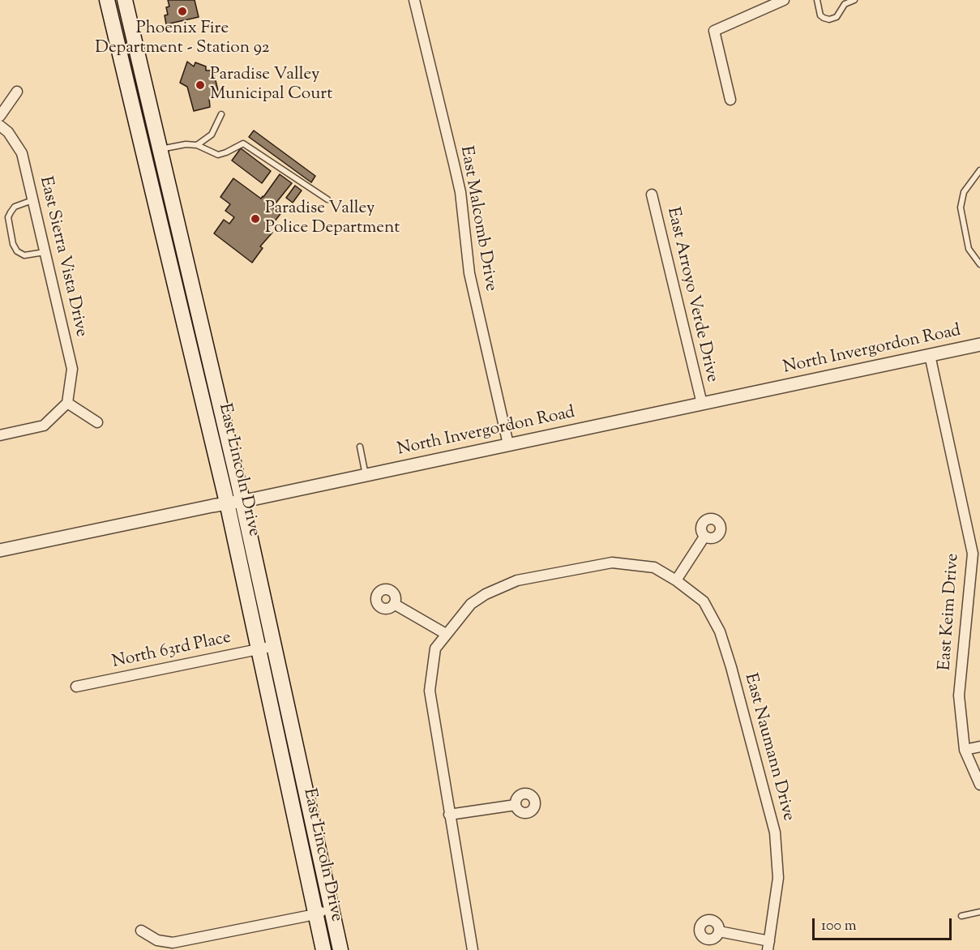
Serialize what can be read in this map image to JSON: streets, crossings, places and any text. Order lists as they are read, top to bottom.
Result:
{
  "streets": {
    "main road": ["East Lincoln Drive"],
    "street": [
      "East Malcomb Drive",
      "East Sierra Vista Drive",
      "East Arroyo Verde Drive",
      "North Invergordon Road",
      "East Keim Drive",
      "North 63rd Place",
      "East Naumann Drive"
    ]
  },
  "crossings": [
    ["East Malcomb Drive", "North Invergordon Road"],
    ["East Arroyo Verde Drive", "North Invergordon Road"],
    ["North Invergordon Road", "East Lincoln Drive"],
    ["North Invergordon Road", "East Keim Drive"],
    ["East Lincoln Drive", "North 63rd Place"]
  ],
  "places": ["Phoenix Fire Department - Station 92", "Paradise Valley Municipal Court", "Paradise Valley Police Department"],
  "scale_bar": "100 m"
}
